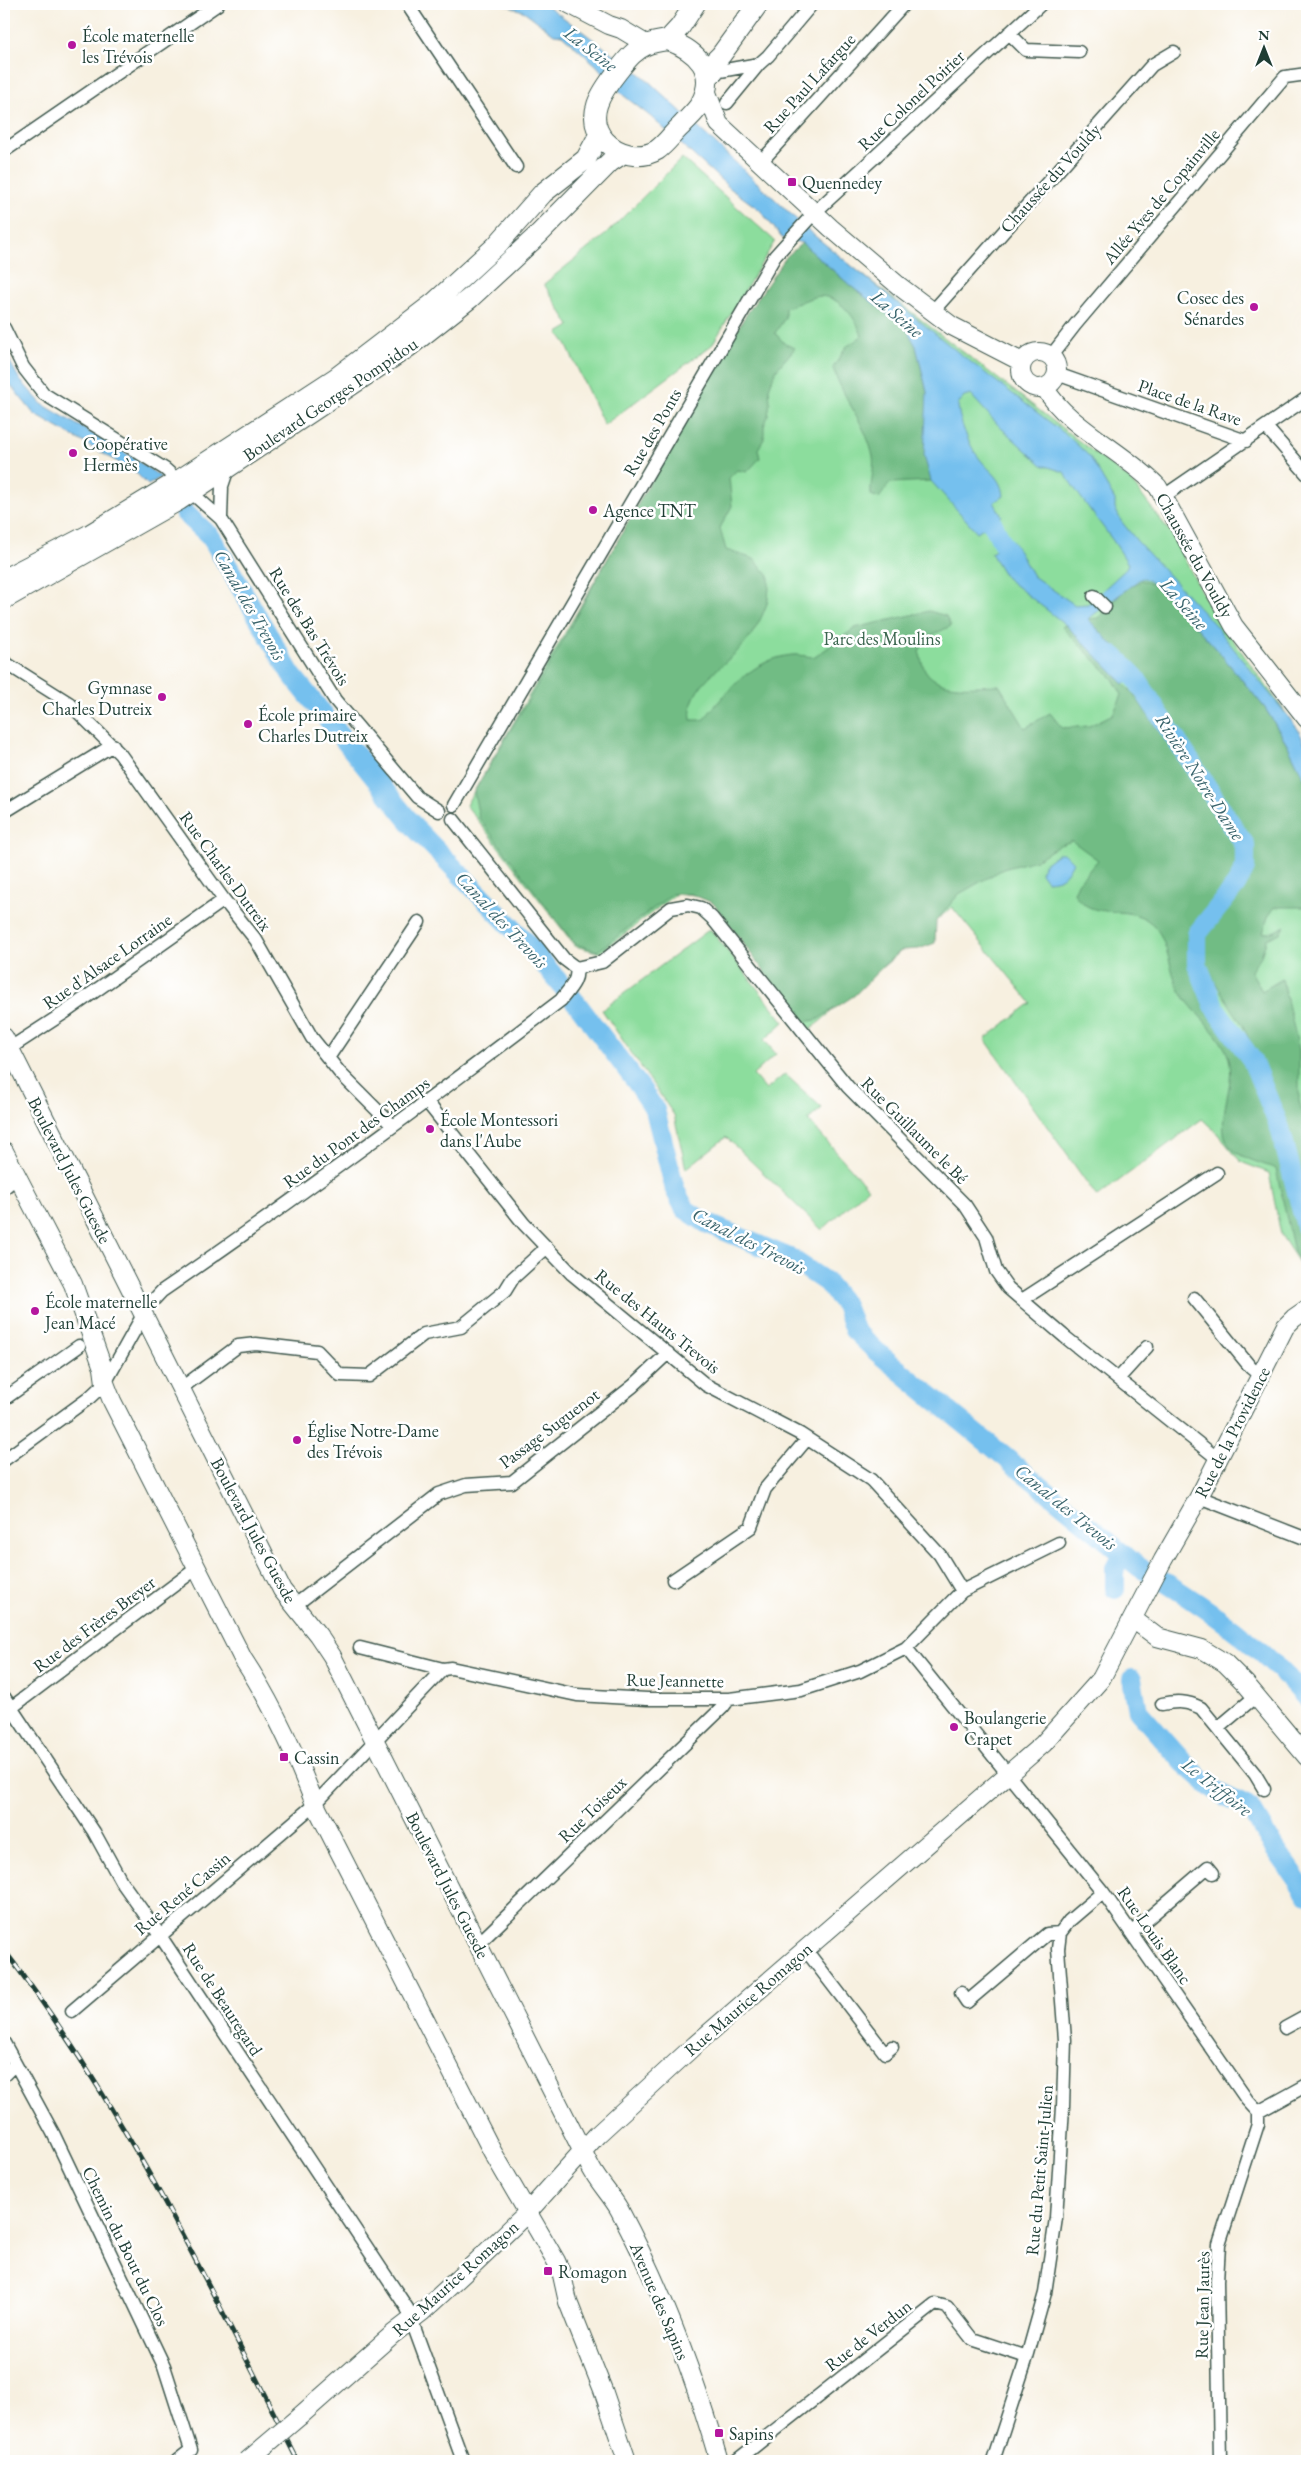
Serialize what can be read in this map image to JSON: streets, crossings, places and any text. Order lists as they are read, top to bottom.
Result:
{
  "streets": {
    "main road": ["Boulevard Georges Pompidou"],
    "street": [
      "Rue Paul Lafargue",
      "Rue Colonel Poirier",
      "Chaussée du Vouldy",
      "Allée Yves de Copainville",
      "Place de la Rave",
      "Rue des Ponts",
      "Rue des Bas Trévois",
      "Rue Charles Dutreix",
      "Rue d'Alsace Lorraine",
      "Rue Guillaume le Bé",
      "Rue du Pont des Champs",
      "Boulevard Jules Guesde",
      "Rue des Hauts Trevois",
      "Passage Suguenot",
      "Rue de la Providence",
      "Rue des Frères Breyer",
      "Rue Jeannette",
      "Rue Toiseux",
      "Rue René Cassin",
      "Rue Louis Blanc",
      "Rue de Beauregard",
      "Rue Maurice Romagon",
      "Rue du Petit Saint-Julien",
      "Chemin du Bout du Clos",
      "Avenue des Sapins",
      "Rue Jean Jaurès",
      "Rue de Verdun"
    ]
  },
  "crossings": [
    ["Rue Colonel Poirier", "Rue des Ponts"],
    ["Chaussée du Vouldy", "Allée Yves de Copainville"],
    ["Chaussée du Vouldy", "Place de la Rave"],
    ["Allée Yves de Copainville", "Place de la Rave"],
    ["Boulevard Georges Pompidou", "Rue des Bas Trévois"],
    ["Rue des Ponts", "Rue des Bas Trévois"],
    ["Rue Charles Dutreix", "Rue d'Alsace Lorraine"],
    ["Rue Charles Dutreix", "Rue du Pont des Champs"],
    ["Rue d'Alsace Lorraine", "Boulevard Jules Guesde"],
    ["Rue Guillaume le Bé", "Rue du Pont des Champs"],
    ["Rue Guillaume le Bé", "Rue de la Providence"],
    ["Rue du Pont des Champs", "Boulevard Jules Guesde"],
    ["Rue du Pont des Champs", "Rue des Hauts Trevois"],
    ["Boulevard Jules Guesde", "Passage Suguenot"],
    ["Boulevard Jules Guesde", "Rue Toiseux"],
    ["Boulevard Jules Guesde", "Rue René Cassin"],
    ["Boulevard Jules Guesde", "Rue Maurice Romagon"],
    ["Boulevard Jules Guesde", "Avenue des Sapins"],
    ["Rue des Hauts Trevois", "Passage Suguenot"],
    ["Rue des Hauts Trevois", "Rue Jeannette"],
    ["Rue de la Providence", "Rue Maurice Romagon"],
    ["Rue des Frères Breyer", "Rue de Beauregard"],
    ["Rue Jeannette", "Rue Toiseux"],
    ["Rue Jeannette", "Rue René Cassin"],
    ["Rue Jeannette", "Rue Louis Blanc"],
    ["Rue René Cassin", "Rue de Beauregard"],
    ["Rue Louis Blanc", "Rue Maurice Romagon"],
    ["Rue Louis Blanc", "Rue Jean Jaurès"],
    ["Rue de Beauregard", "Rue Maurice Romagon"],
    ["Rue Maurice Romagon", "Avenue des Sapins"],
    ["Rue du Petit Saint-Julien", "Rue de Verdun"]
  ],
  "water": [
    "La Seine",
    "Canal des Trevois",
    "Rivière Notre-Dame",
    "Le Triffoire"
  ],
  "parks": ["Parc des Moulins"],
  "places": {
    "other": [
      "École maternelle les Trévois",
      "Cosec des Sénardes",
      "Coopérative Hermès",
      "Agence TNT",
      "Gymnase Charles Dutreix",
      "École primaire Charles Dutreix",
      "École Montessori dans l'Aube",
      "École maternelle Jean Macé",
      "Église Notre-Dame des Trévois",
      "Boulangerie Crapet"
    ],
    "transit": [
      "Quennedey",
      "Cassin",
      "Romagon",
      "Sapins"
    ]
  },
  "north": "top"
}
